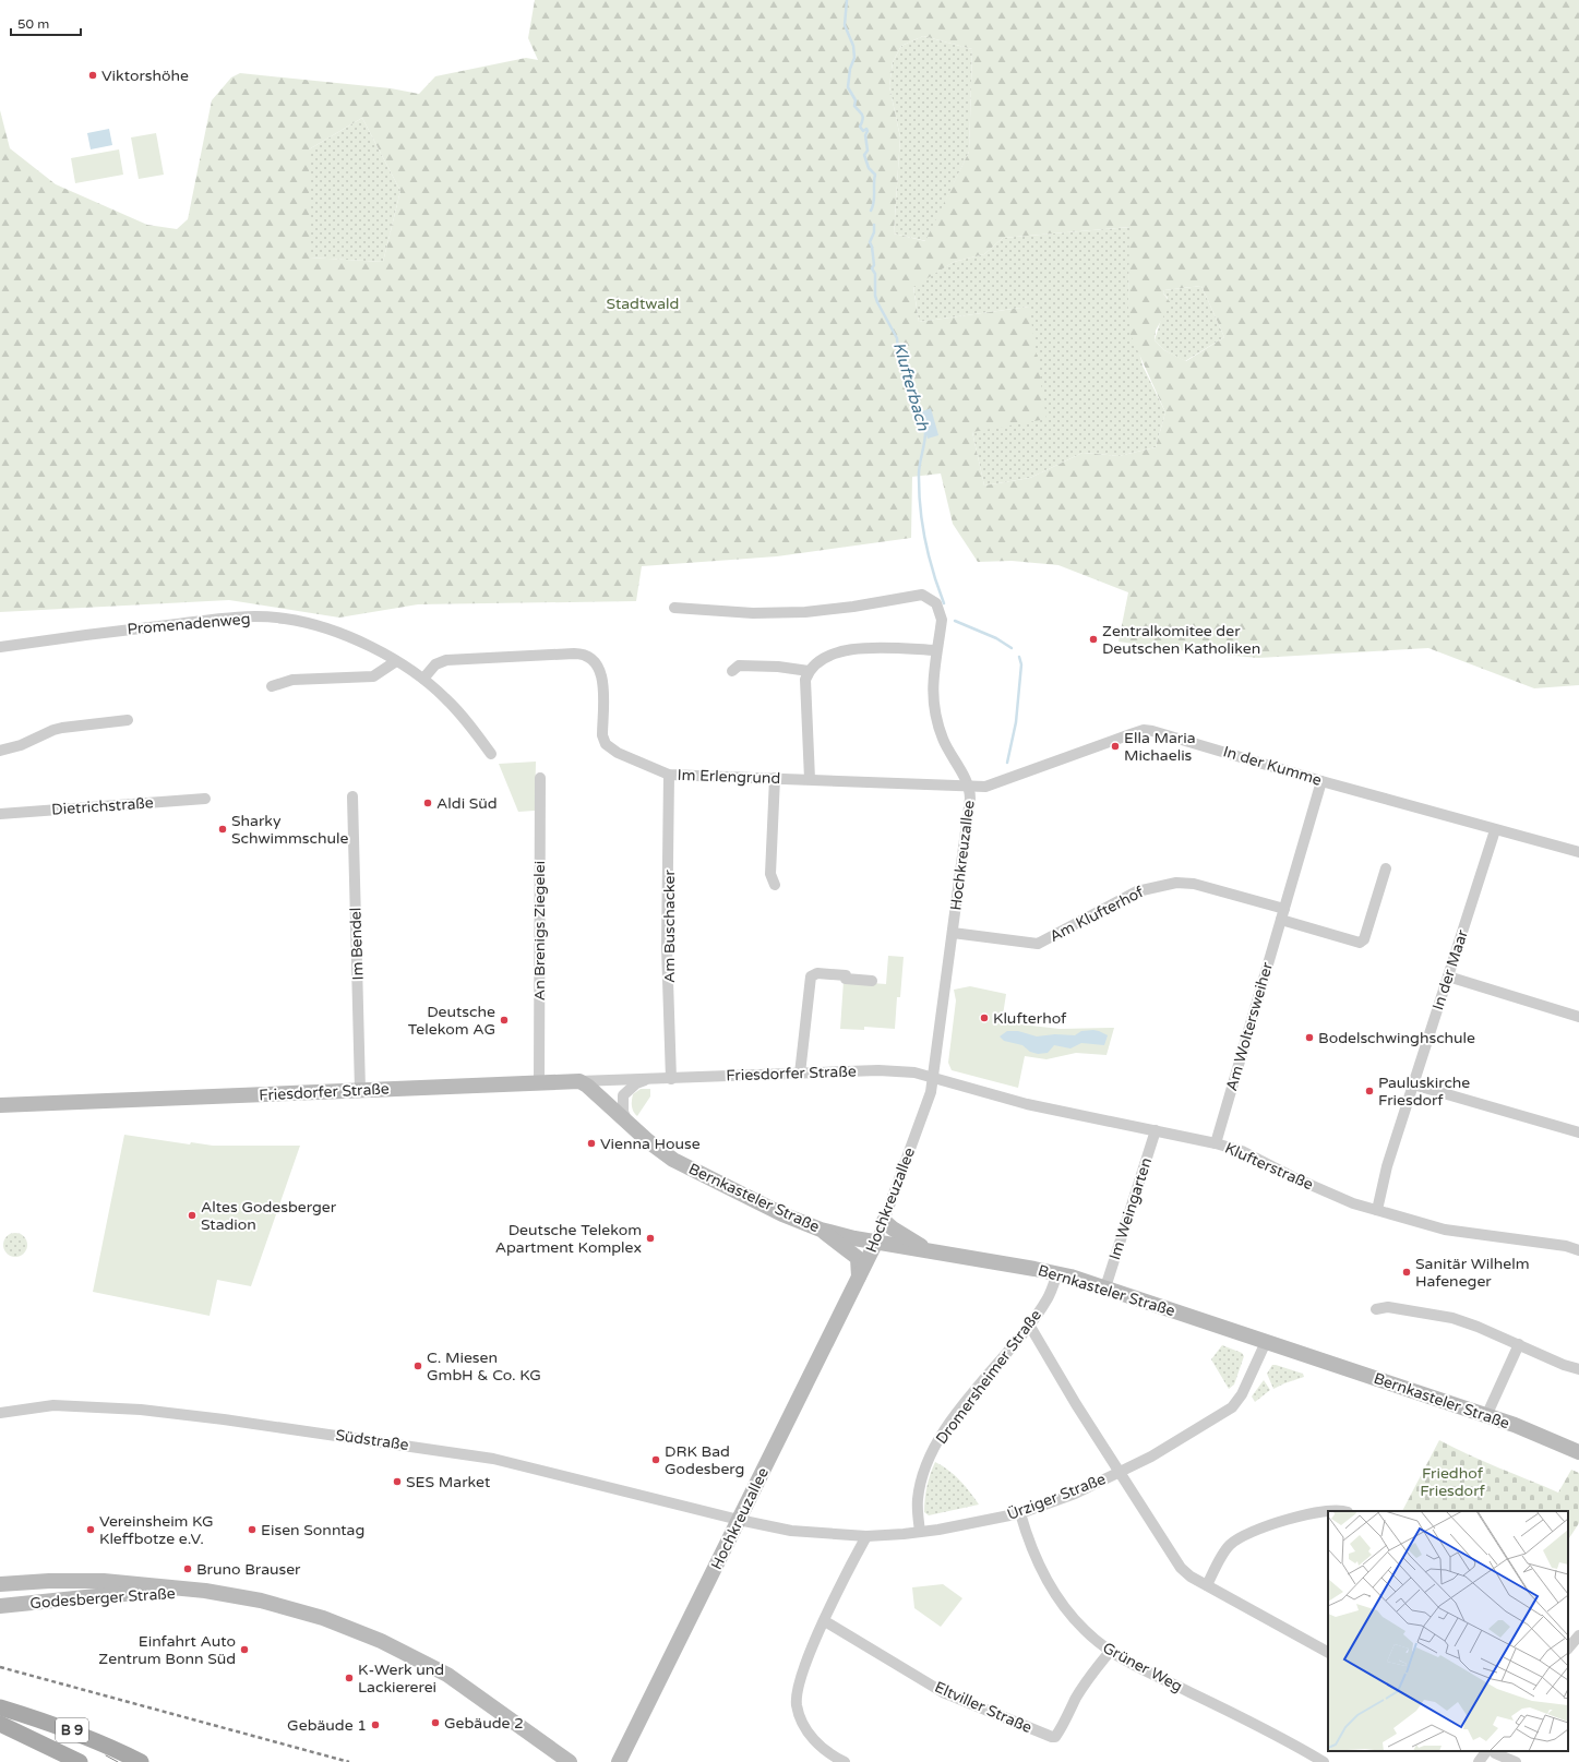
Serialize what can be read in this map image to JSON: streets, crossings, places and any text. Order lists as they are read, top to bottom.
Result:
{
  "streets": {
    "main road": ["B 9"],
    "street": [
      "Promenadenweg",
      "In der Kumme",
      "Im Erlengrund",
      "Dietrichstraße",
      "Hochkreuzallee",
      "Am Klufterhof",
      "Am Buschacker",
      "An Brenigs Ziegelei",
      "Im Bendel",
      "In der Maar",
      "Am Woltersweiher",
      "Friesdorfer Straße",
      "Klufterstraße",
      "Bernkasteler Straße",
      "Im Weingarten",
      "Dromersheimer Straße",
      "Südstraße",
      "Ürziger Straße",
      "Godesberger Straße",
      "Grüner Weg",
      "Eltviller Straße"
    ]
  },
  "crossings": [
    ["Promenadenweg", "Im Erlengrund"],
    ["In der Kumme", "Im Erlengrund"],
    ["In der Kumme", "Hochkreuzallee"],
    ["In der Kumme", "In der Maar"],
    ["In der Kumme", "Am Woltersweiher"],
    ["Im Erlengrund", "Hochkreuzallee"],
    ["Im Erlengrund", "Am Buschacker"],
    ["Hochkreuzallee", "Am Klufterhof"],
    ["Hochkreuzallee", "Friesdorfer Straße"],
    ["Hochkreuzallee", "Klufterstraße"],
    ["Hochkreuzallee", "Bernkasteler Straße"],
    ["Hochkreuzallee", "Südstraße"],
    ["Hochkreuzallee", "Ürziger Straße"],
    ["Am Klufterhof", "Am Woltersweiher"],
    ["Am Buschacker", "Friesdorfer Straße"],
    ["An Brenigs Ziegelei", "Friesdorfer Straße"],
    ["Im Bendel", "Friesdorfer Straße"],
    ["In der Maar", "Klufterstraße"],
    ["Am Woltersweiher", "Klufterstraße"],
    ["Friesdorfer Straße", "Klufterstraße"],
    ["Friesdorfer Straße", "Bernkasteler Straße"],
    ["Klufterstraße", "Im Weingarten"],
    ["Bernkasteler Straße", "Im Weingarten"],
    ["Bernkasteler Straße", "Dromersheimer Straße"],
    ["Bernkasteler Straße", "Ürziger Straße"],
    ["Dromersheimer Straße", "Ürziger Straße"],
    ["Südstraße", "Ürziger Straße"],
    ["Ürziger Straße", "Grüner Weg"],
    ["Grüner Weg", "Eltviller Straße"]
  ],
  "water": ["Klufterbach"],
  "parks": ["Stadtwald", "Friedhof Friesdorf"],
  "places": [
    "Viktorshöhe",
    "Zentralkomitee der Deutschen Katholiken",
    "Ella Maria Michaelis",
    "Aldi Süd",
    "Sharky Schwimmschule",
    "Klufterhof",
    "Deutsche Telekom AG",
    "Bodelschwinghschule",
    "Pauluskirche Friesdorf",
    "Vienna House",
    "Altes Godesberger Stadion",
    "Deutsche Telekom Apartment Komplex",
    "Sanitär Wilhelm Hafeneger",
    "C. Miesen GmbH & Co. KG",
    "DRK Bad Godesberg",
    "SES Market",
    "Vereinsheim KG Kleffbotze e.V.",
    "Eisen Sonntag",
    "Bruno Brauser",
    "Einfahrt Auto Zentrum Bonn Süd",
    "K-Werk und Lackiererei",
    "Gebäude 2",
    "Gebäude 1"
  ],
  "scale_bar": "50 m"
}
